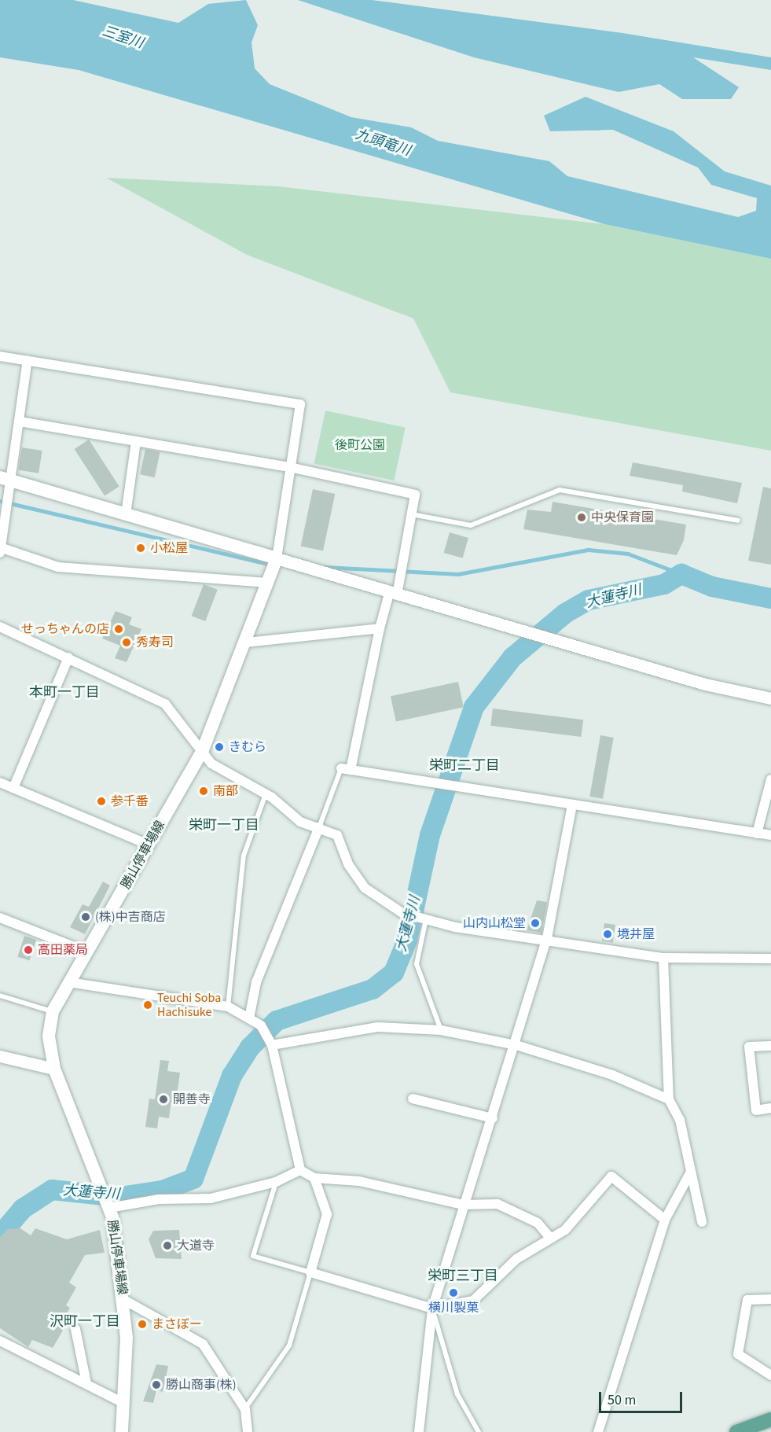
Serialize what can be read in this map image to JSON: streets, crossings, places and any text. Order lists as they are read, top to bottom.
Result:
{
  "streets": {
    "main road": ["勝山停車場線"]
  },
  "districts": [
    "本町一丁目",
    "栄町二丁目",
    "栄町一丁目",
    "栄町三丁目",
    "沢町一丁目"
  ],
  "water": ["三室川", "九頭竜川", "大蓮寺川"],
  "parks": ["後町公園"],
  "places": [
    "中央保育園",
    "小松屋",
    "せっちゃんの店",
    "秀寿司",
    "きむら",
    "南部",
    "参千番",
    "(株)中吉商店",
    "山内山松堂",
    "境井屋",
    "高田薬局",
    "Teuchi Soba Hachisuke",
    "開善寺",
    "大道寺",
    "横川製菓",
    "まさぼー",
    "勝山商事(株)"
  ],
  "scale_bar": "50 m"
}
